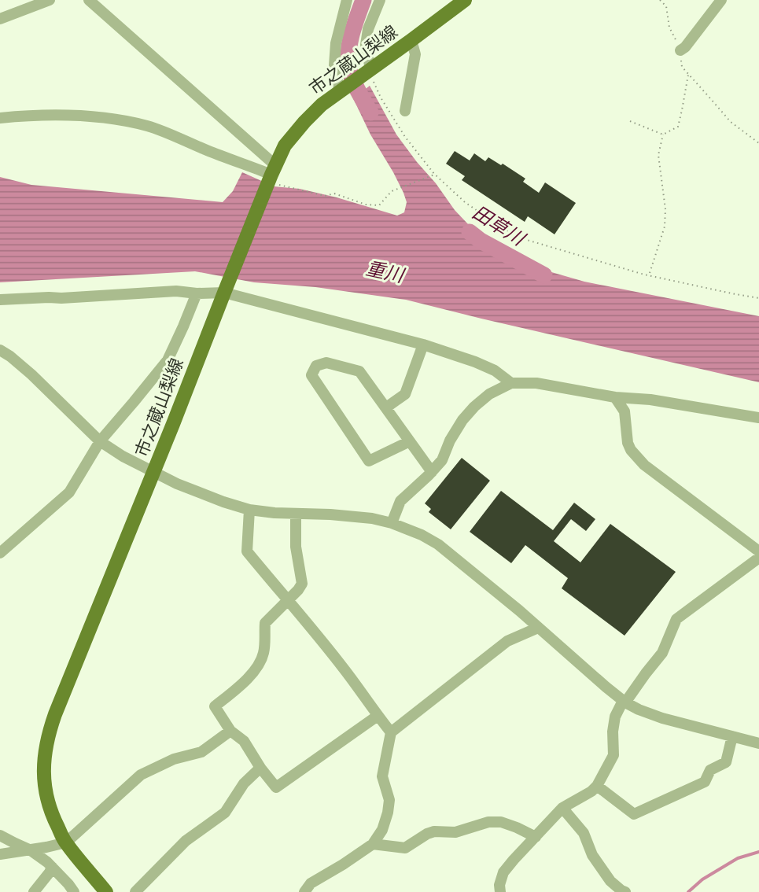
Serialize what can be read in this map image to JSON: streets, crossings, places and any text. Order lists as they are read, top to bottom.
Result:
{
  "streets": {
    "main road": ["市之蔵山梨線"]
  },
  "water": ["田草川", "重川"]
}
